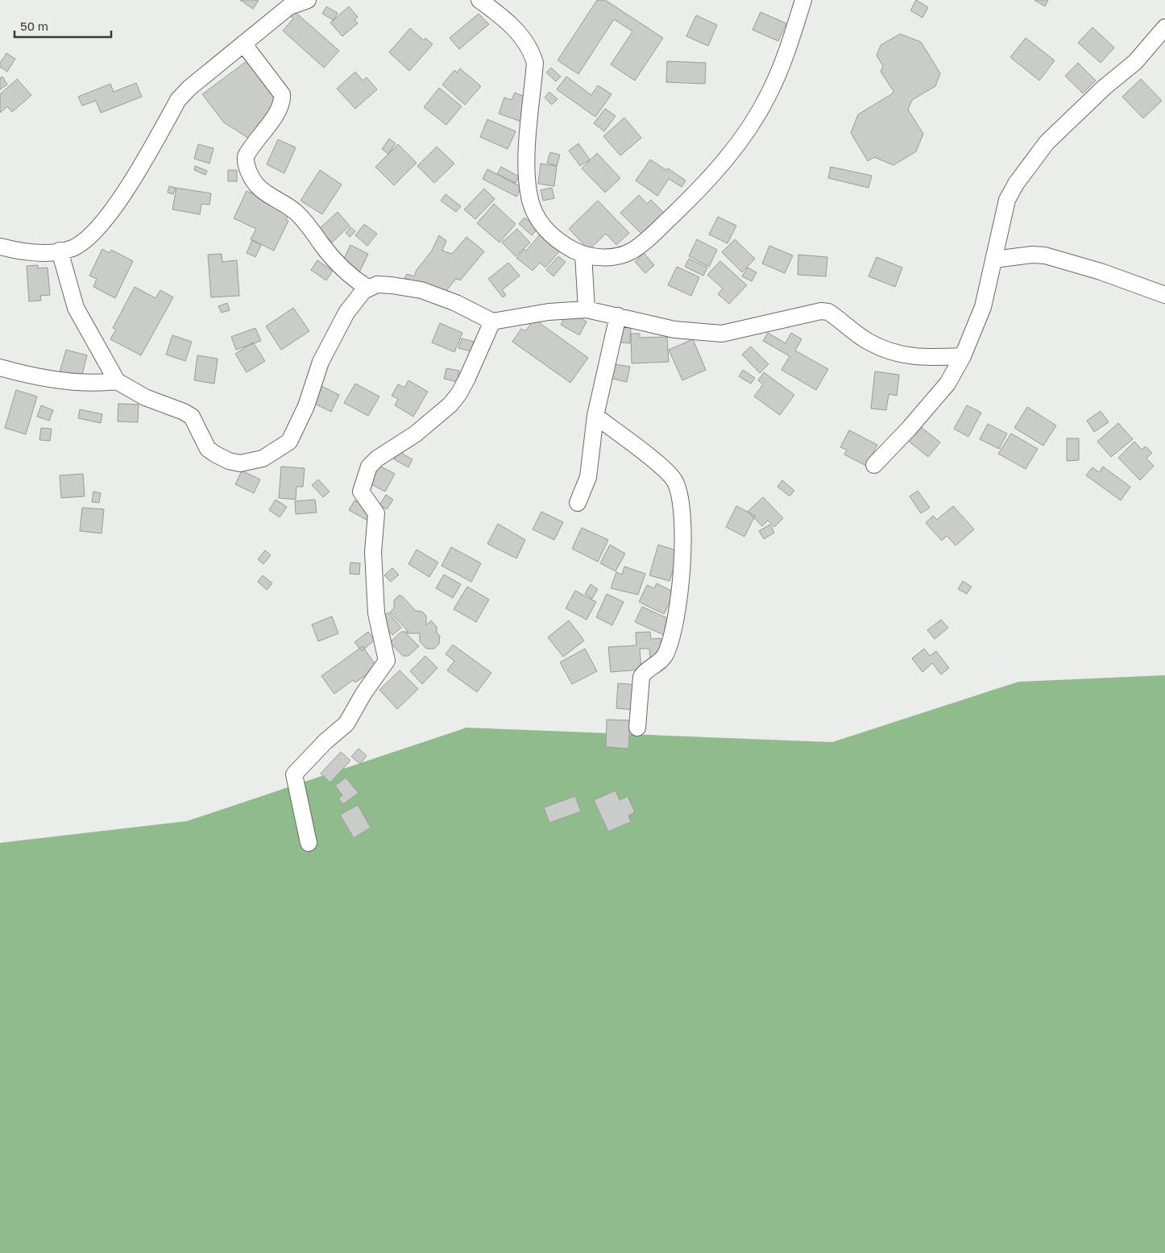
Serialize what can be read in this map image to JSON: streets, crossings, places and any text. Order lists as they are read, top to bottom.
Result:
{
  "scale_bar": "50 m"
}
